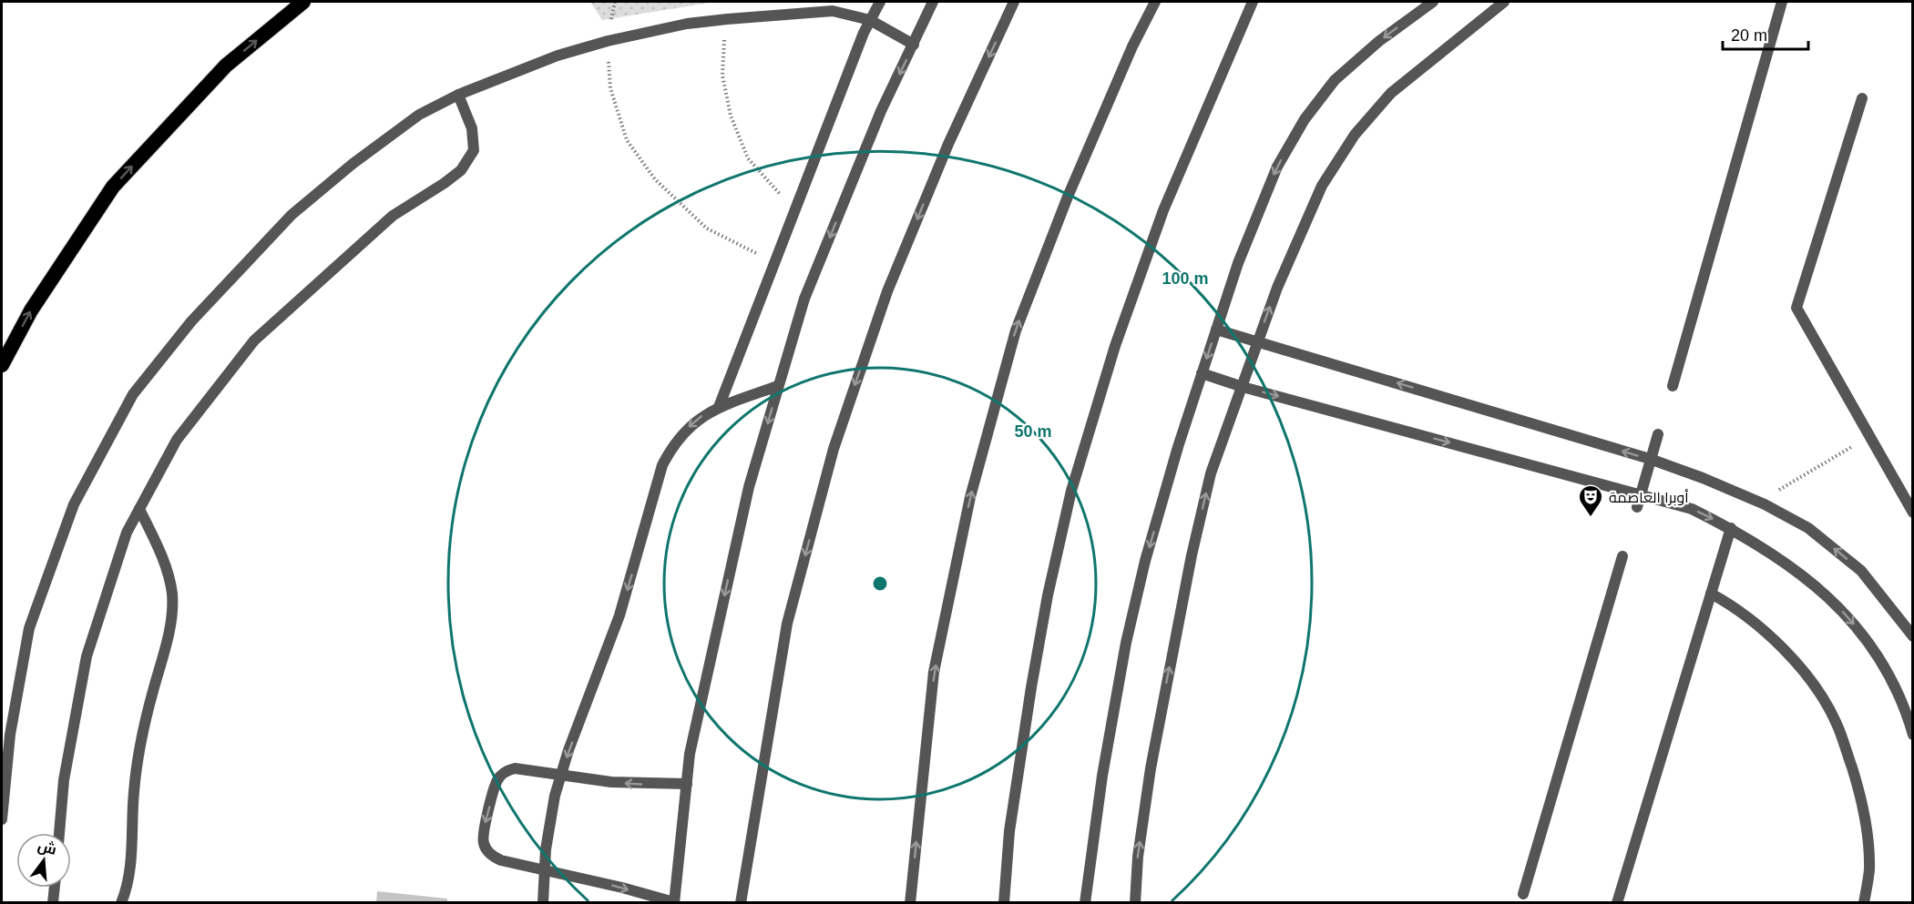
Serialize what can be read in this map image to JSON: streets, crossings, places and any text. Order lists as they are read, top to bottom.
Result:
{
  "places": {
    "theatre": ["أوبرا العاصمة"]
  },
  "scale_bar": "20 m",
  "north": "top",
  "rings": ["100 m", "50 m"]
}
